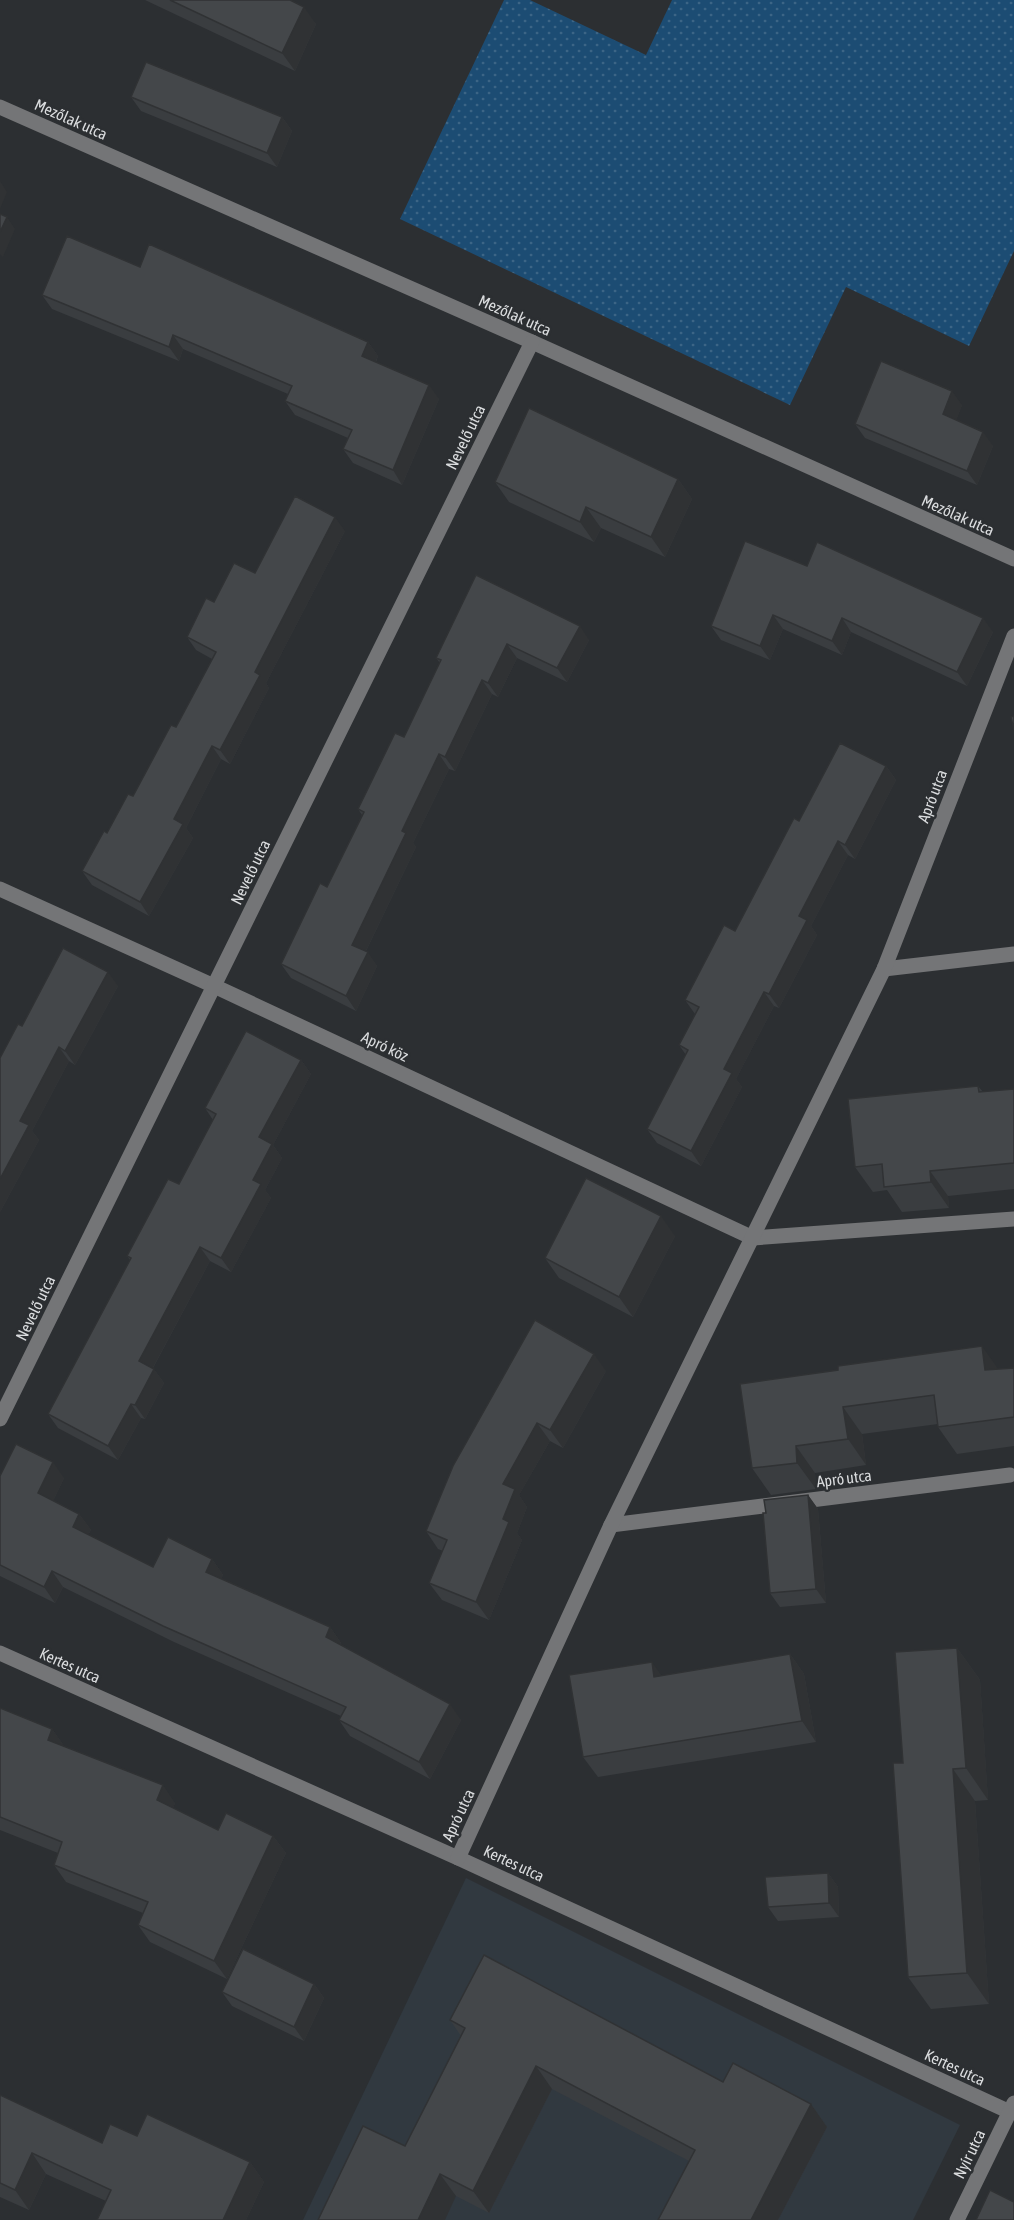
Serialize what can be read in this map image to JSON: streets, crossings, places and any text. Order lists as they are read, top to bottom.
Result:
{
  "streets": {
    "street": [
      "Mezőlak utca",
      "Nevelő utca",
      "Apró utca",
      "Apró köz",
      "Kertes utca",
      "Nyír utca"
    ]
  },
  "crossings": [
    ["Mezőlak utca", "Nevelő utca"],
    ["Nevelő utca", "Apró köz"],
    ["Apró utca", "Apró köz"],
    ["Apró utca", "Kertes utca"],
    ["Kertes utca", "Nyír utca"]
  ]
}
